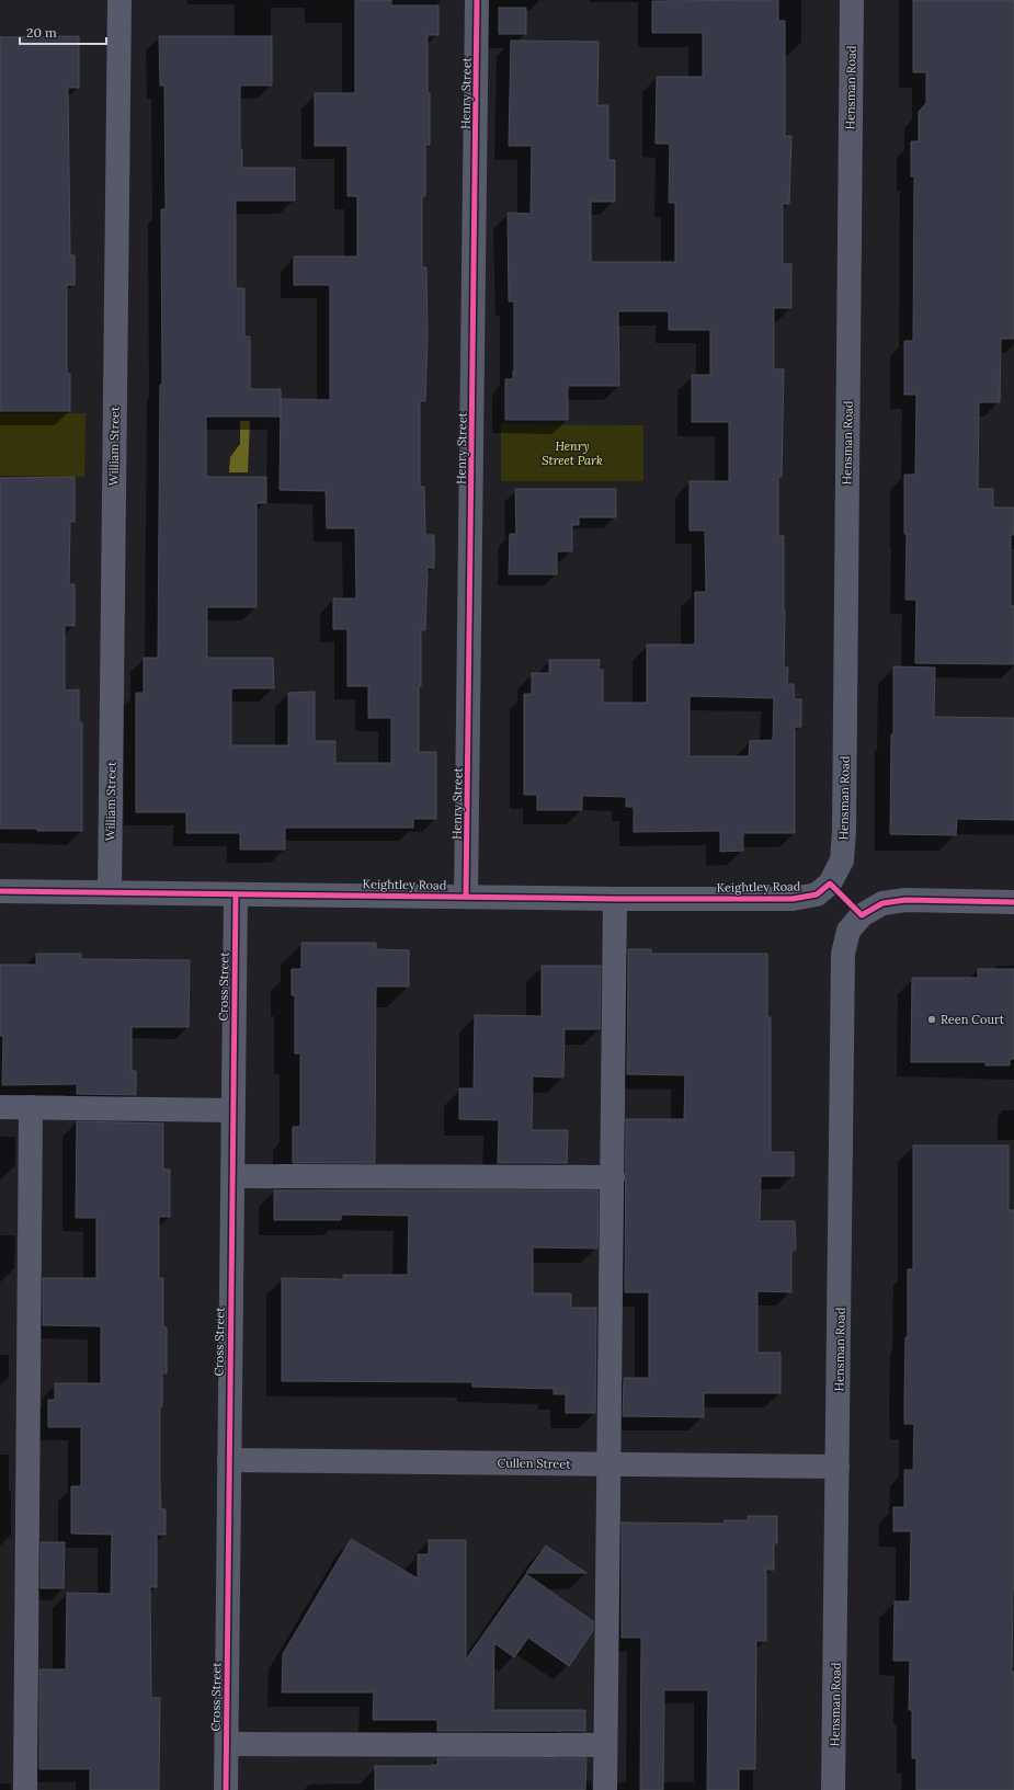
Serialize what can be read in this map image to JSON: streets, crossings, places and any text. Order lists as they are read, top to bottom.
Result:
{
  "streets": {
    "street": [
      "Hensman Road",
      "Henry Street",
      "William Street",
      "Keightley Road",
      "Cross Street",
      "Cullen Street"
    ]
  },
  "crossings": [
    ["Hensman Road", "Keightley Road"],
    ["Hensman Road", "Cullen Street"],
    ["Henry Street", "Keightley Road"],
    ["William Street", "Keightley Road"],
    ["Keightley Road", "Cross Street"],
    ["Cross Street", "Cullen Street"]
  ],
  "parks": ["Henry Street Park"],
  "places": ["Reen Court"],
  "scale_bar": "20 m"
}
